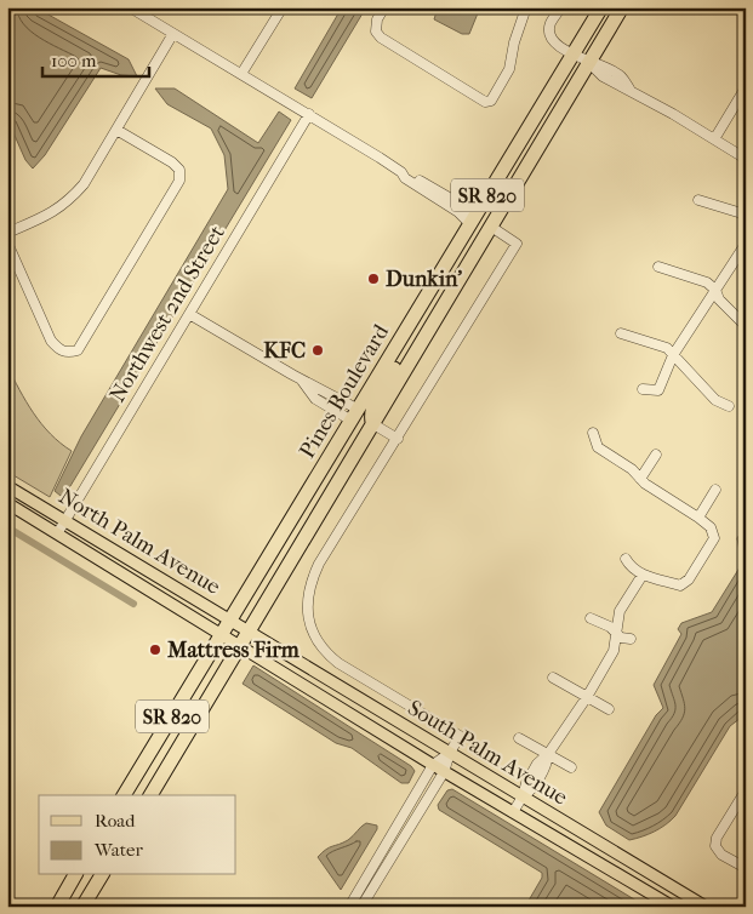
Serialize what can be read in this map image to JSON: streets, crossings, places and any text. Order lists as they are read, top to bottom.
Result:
{
  "streets": {
    "highway": ["SR 820", "Pines Boulevard"],
    "main road": ["North Palm Avenue", "South Palm Avenue"],
    "street": ["Northwest 2nd Street"]
  },
  "crossings": [
    ["Northwest 2nd Street", "North Palm Avenue"],
    ["Pines Boulevard", "North Palm Avenue"],
    ["Pines Boulevard", "South Palm Avenue"],
    ["North Palm Avenue", "South Palm Avenue"]
  ],
  "places": ["Dunkin'", "KFC", "Mattress Firm"],
  "legend": ["Road", "Water"],
  "scale_bar": "100 m"
}
